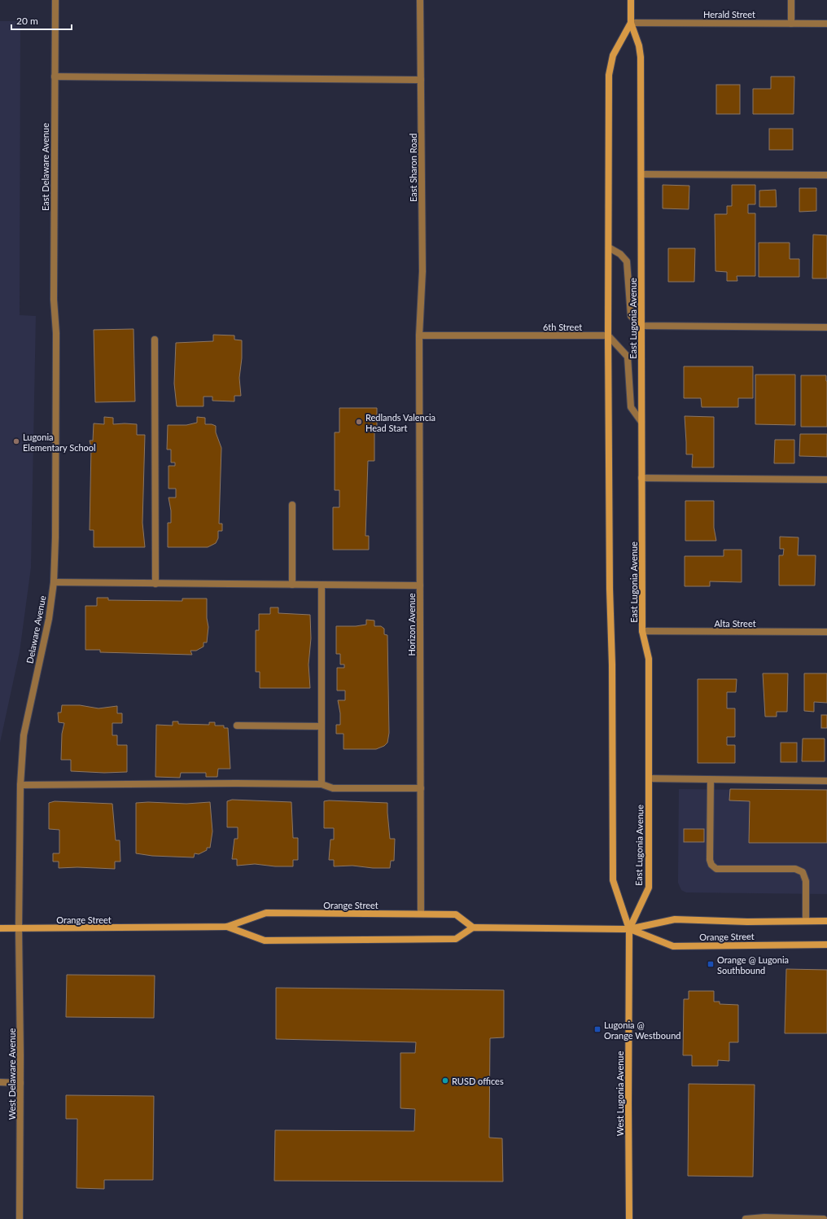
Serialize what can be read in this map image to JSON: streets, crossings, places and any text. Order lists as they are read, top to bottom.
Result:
{
  "streets": {
    "main road": ["East Lugonia Avenue", "Orange Street", "West Lugonia Avenue"],
    "street": [
      "Herald Street",
      "East Delaware Avenue",
      "East Sharon Road",
      "6th Street",
      "Alta Street",
      "Horizon Avenue",
      "Delaware Avenue",
      "West Delaware Avenue"
    ]
  },
  "crossings": [
    ["Herald Street", "East Lugonia Avenue"],
    ["East Delaware Avenue", "Delaware Avenue"],
    ["East Sharon Road", "6th Street"],
    ["East Sharon Road", "Horizon Avenue"],
    ["East Lugonia Avenue", "6th Street"],
    ["East Lugonia Avenue", "Alta Street"],
    ["East Lugonia Avenue", "Orange Street"],
    ["East Lugonia Avenue", "West Lugonia Avenue"],
    ["6th Street", "Horizon Avenue"],
    ["Horizon Avenue", "Orange Street"],
    ["Delaware Avenue", "Orange Street"],
    ["Delaware Avenue", "West Delaware Avenue"],
    ["Orange Street", "West Delaware Avenue"],
    ["Orange Street", "West Lugonia Avenue"]
  ],
  "places": {
    "other": ["Redlands Valencia Head Start", "Lugonia Elementary School", "RUSD offices"],
    "transit": ["Orange @ Lugonia Southbound", "Lugonia @ Orange Westbound"]
  },
  "scale_bar": "20 m"
}
